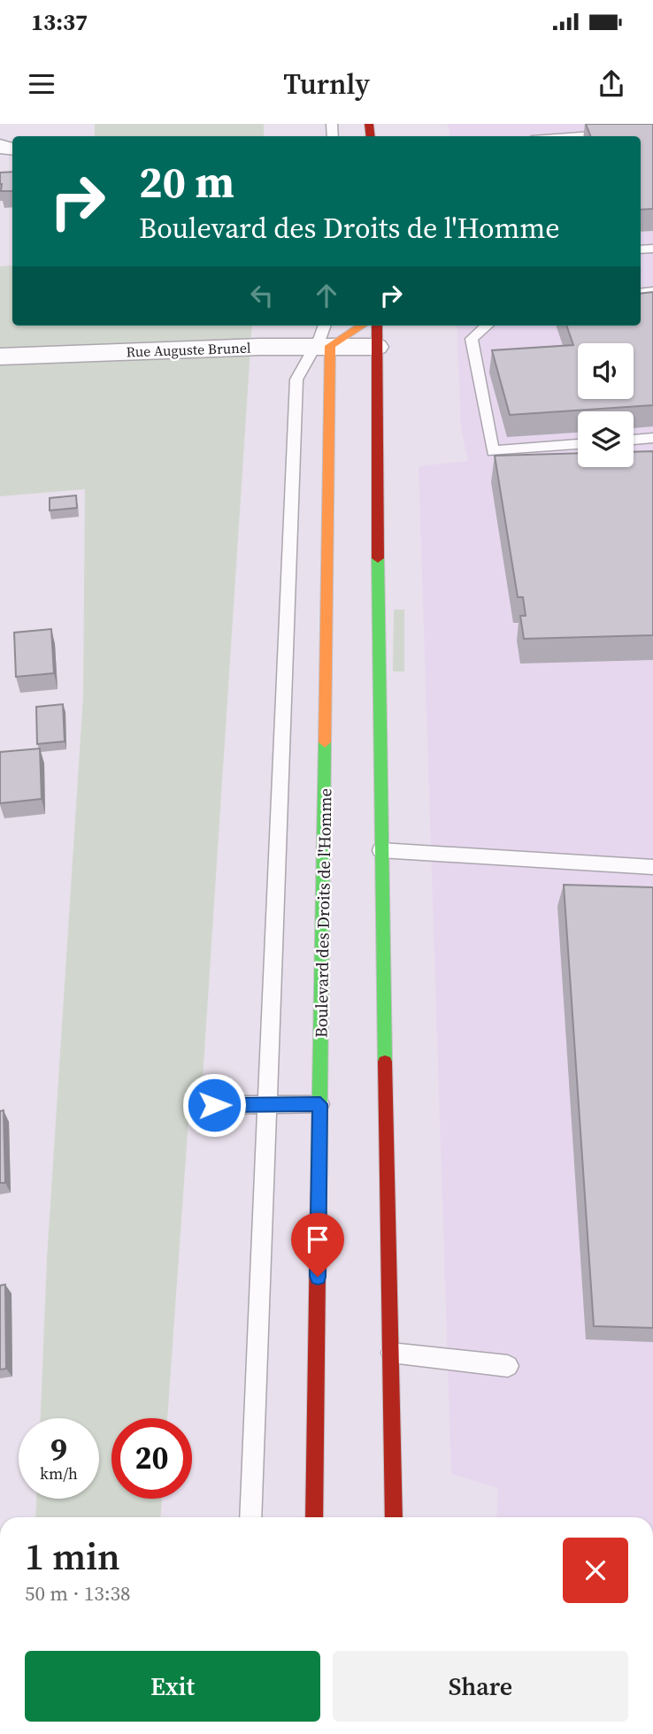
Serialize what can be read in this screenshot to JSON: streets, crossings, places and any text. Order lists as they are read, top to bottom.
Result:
{
  "streets": {
    "main road": ["Boulevard des Droits de l'Homme"],
    "street": ["Rue Auguste Brunel"]
  },
  "crossings": [
    ["Rue Auguste Brunel", "Boulevard des Droits de l'Homme"]
  ],
  "page": {
    "status": "13:37",
    "header": "Turnly",
    "turn": ["20 m", "Boulevard des Droits de l'Homme"],
    "speed": "9 km/h",
    "limit": "20",
    "heading": ["1 min", "50 m · 13:38"],
    "buttons": ["Exit", "Share"]
  }
}
